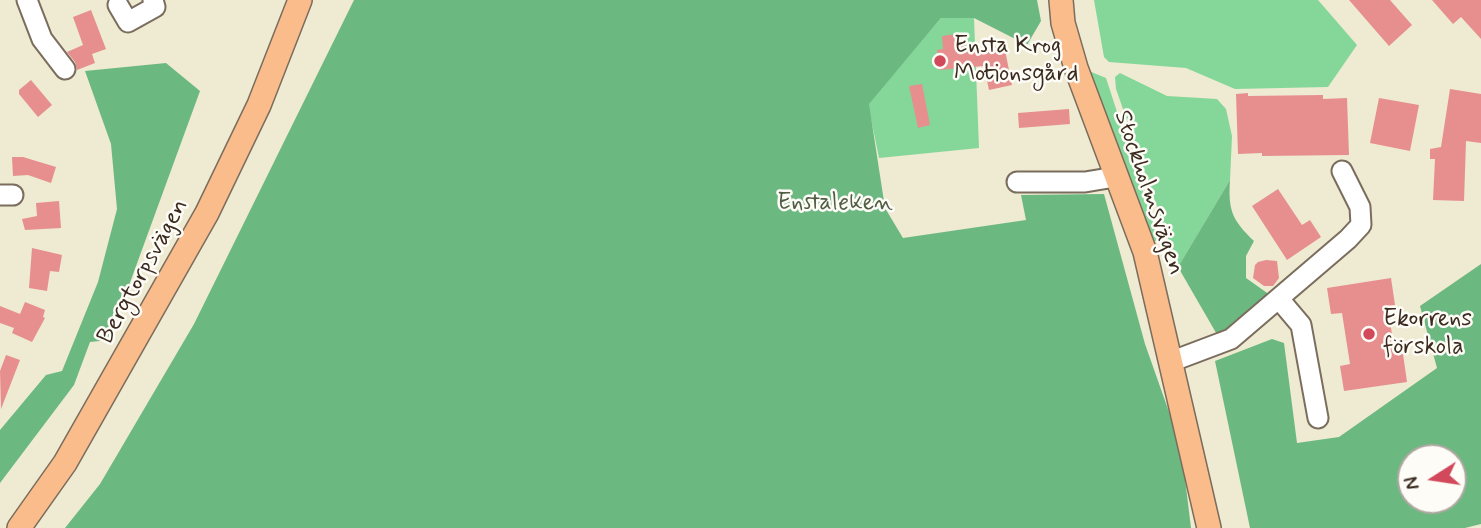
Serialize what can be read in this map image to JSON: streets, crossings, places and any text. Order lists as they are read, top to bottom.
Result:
{
  "streets": {
    "main road": ["Stockholmsvägen", "Bergtorpsvägen"]
  },
  "parks": ["Enstaleken"],
  "places": ["Ensta Krog Motionsgård", "Ekorrens förskola"],
  "north": "left"
}
